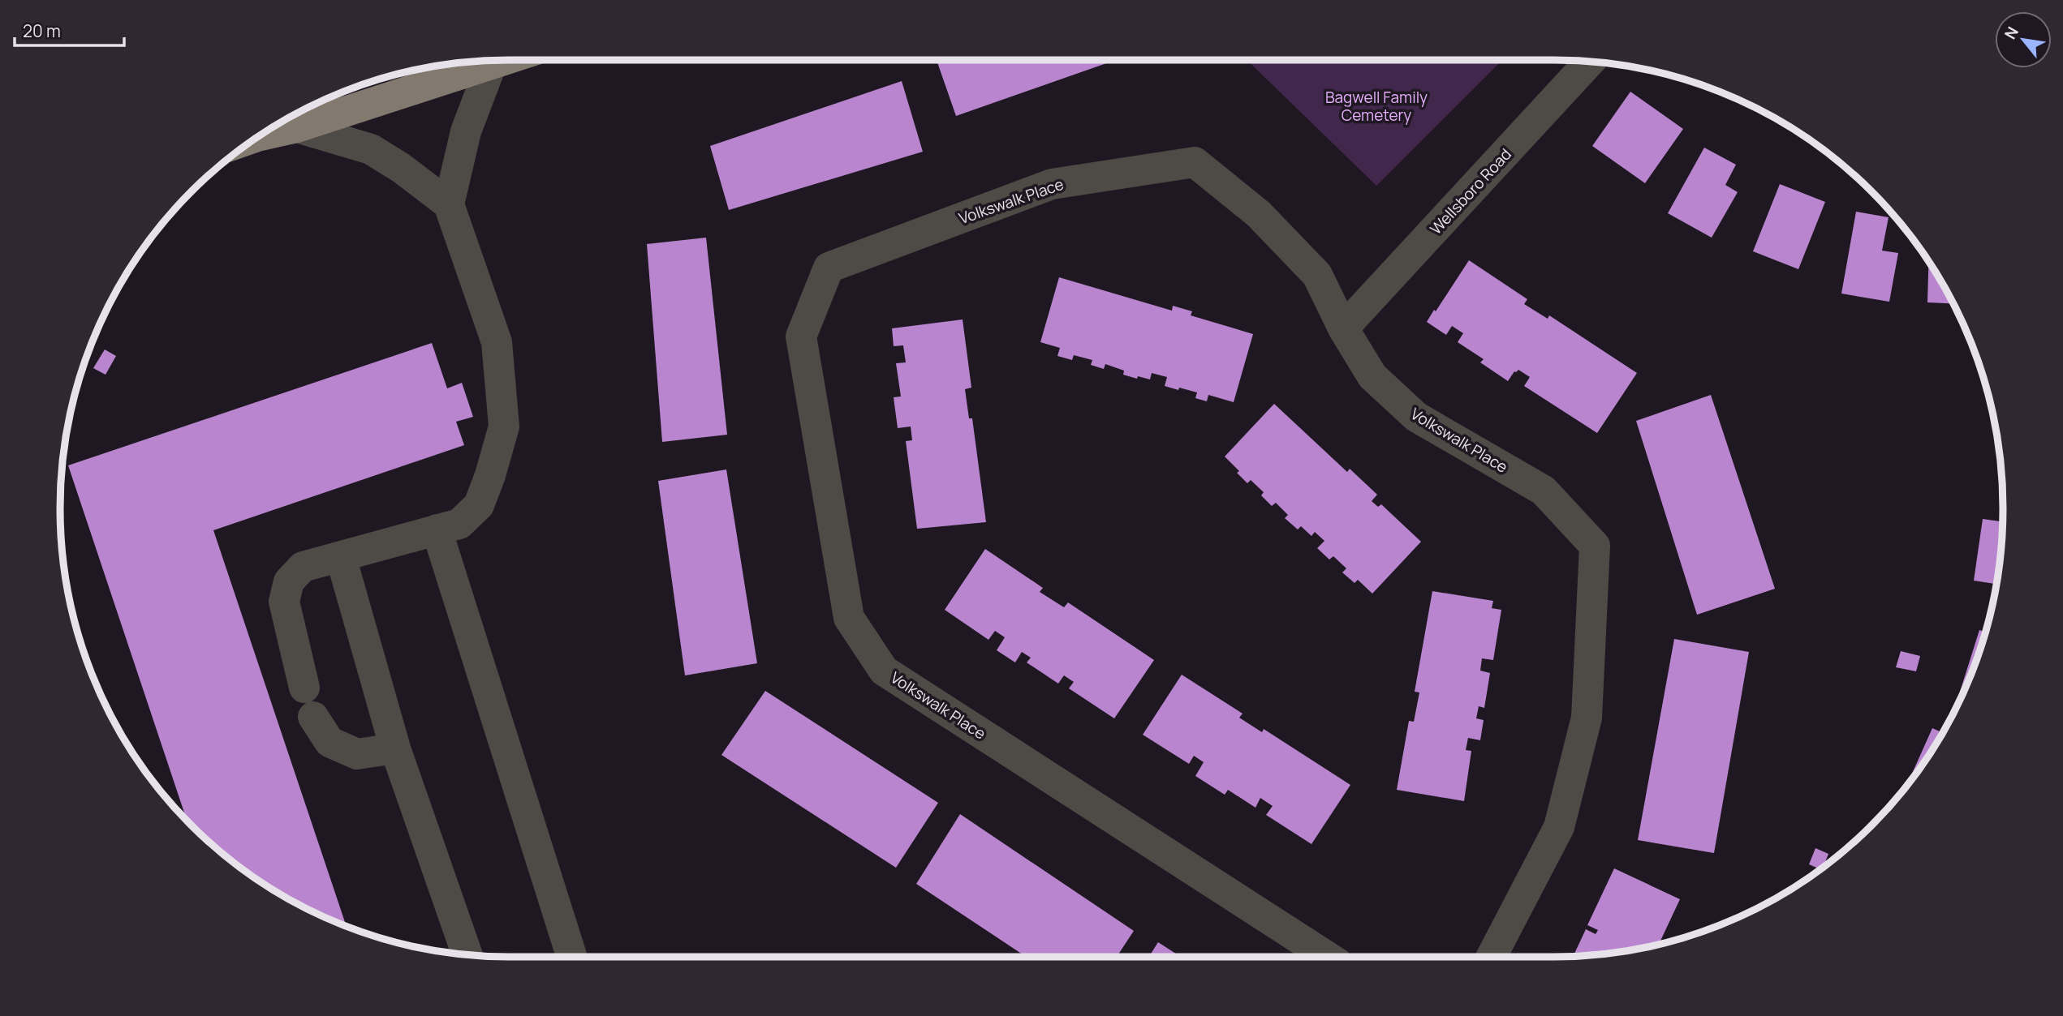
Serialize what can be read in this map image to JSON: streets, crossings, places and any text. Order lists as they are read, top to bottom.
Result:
{
  "streets": {
    "street": ["Wellsboro Road", "Volkswalk Place"]
  },
  "crossings": [
    ["Wellsboro Road", "Volkswalk Place"]
  ],
  "parks": ["Bagwell Family Cemetery"],
  "scale_bar": "20 m",
  "north": "top left"
}
